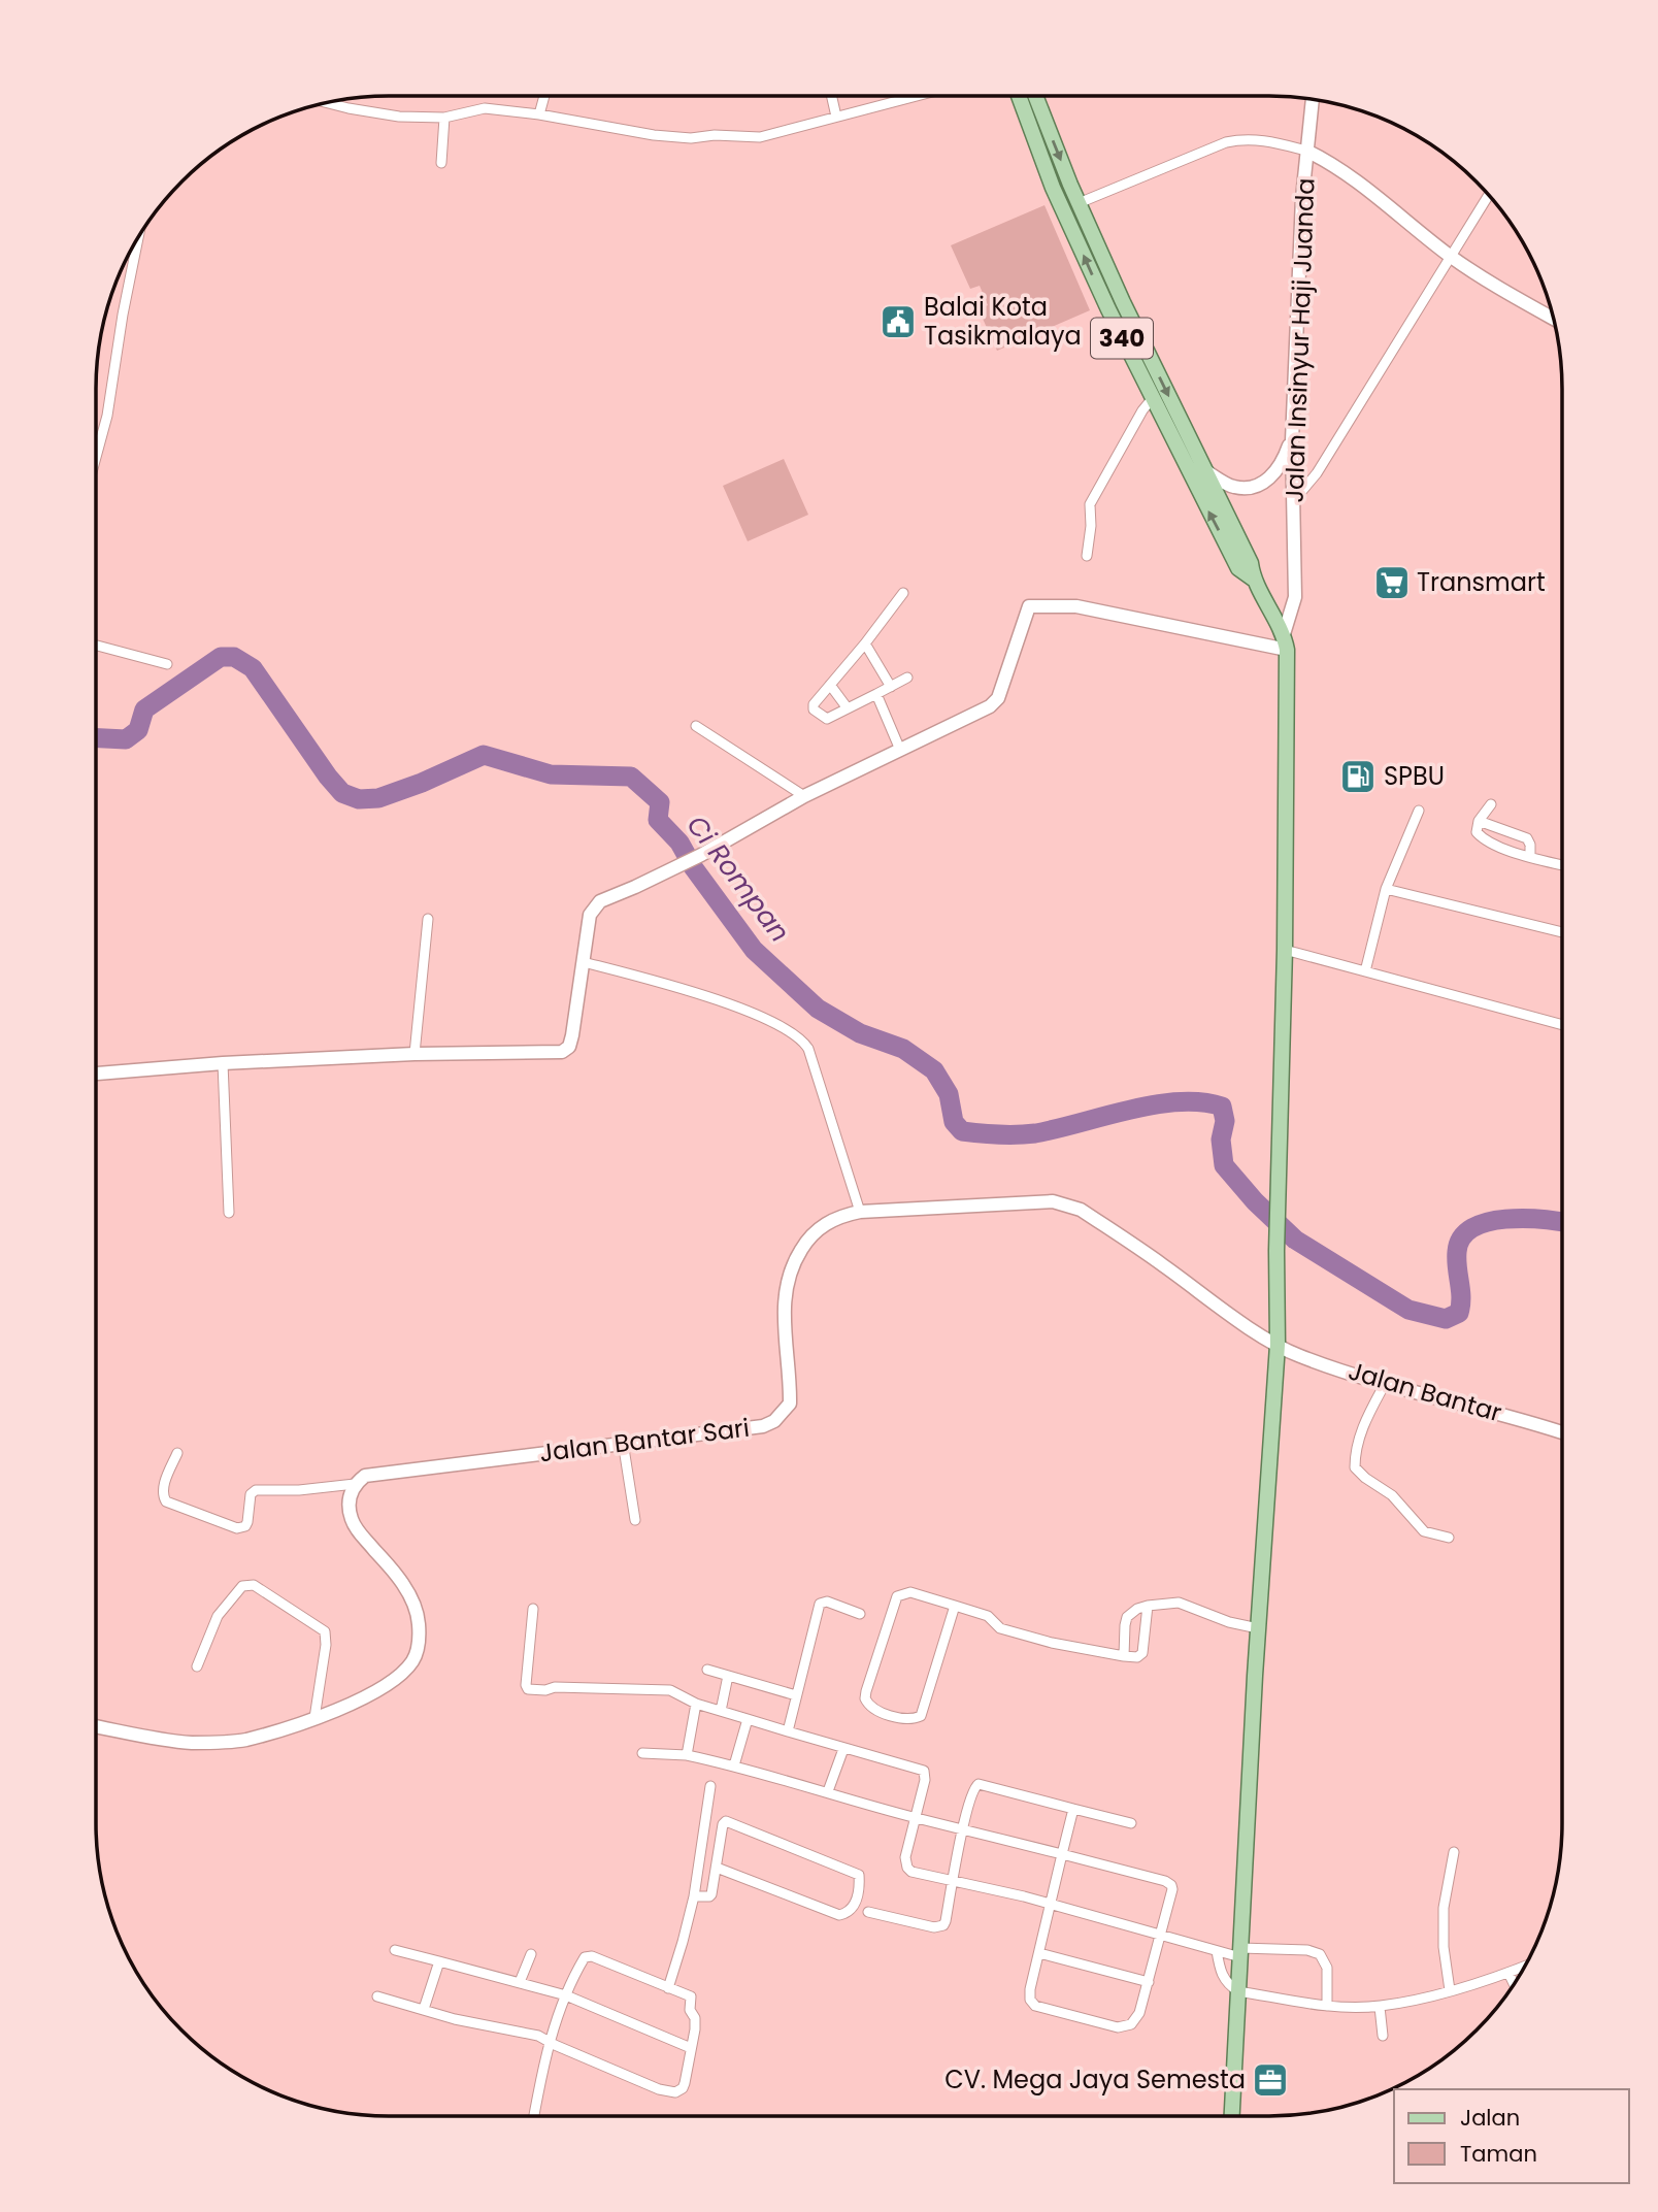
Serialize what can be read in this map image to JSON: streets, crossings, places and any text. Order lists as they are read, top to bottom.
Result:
{
  "streets": {
    "main road": ["340"],
    "street": ["Jalan Insinyur Haji Juanda", "Jalan Bantar", "Jalan Bantar Sari"]
  },
  "crossings": [
    ["Jalan Bantar", "Jalan Bantar Sari"]
  ],
  "water": ["Ci Rompan"],
  "places": {
    "public building": ["Balai Kota Tasikmalaya"],
    "supermarket": ["Transmart"],
    "fuel station": ["SPBU"],
    "office": ["CV. Mega Jaya Semesta"]
  },
  "legend": ["Jalan", "Taman"]
}
